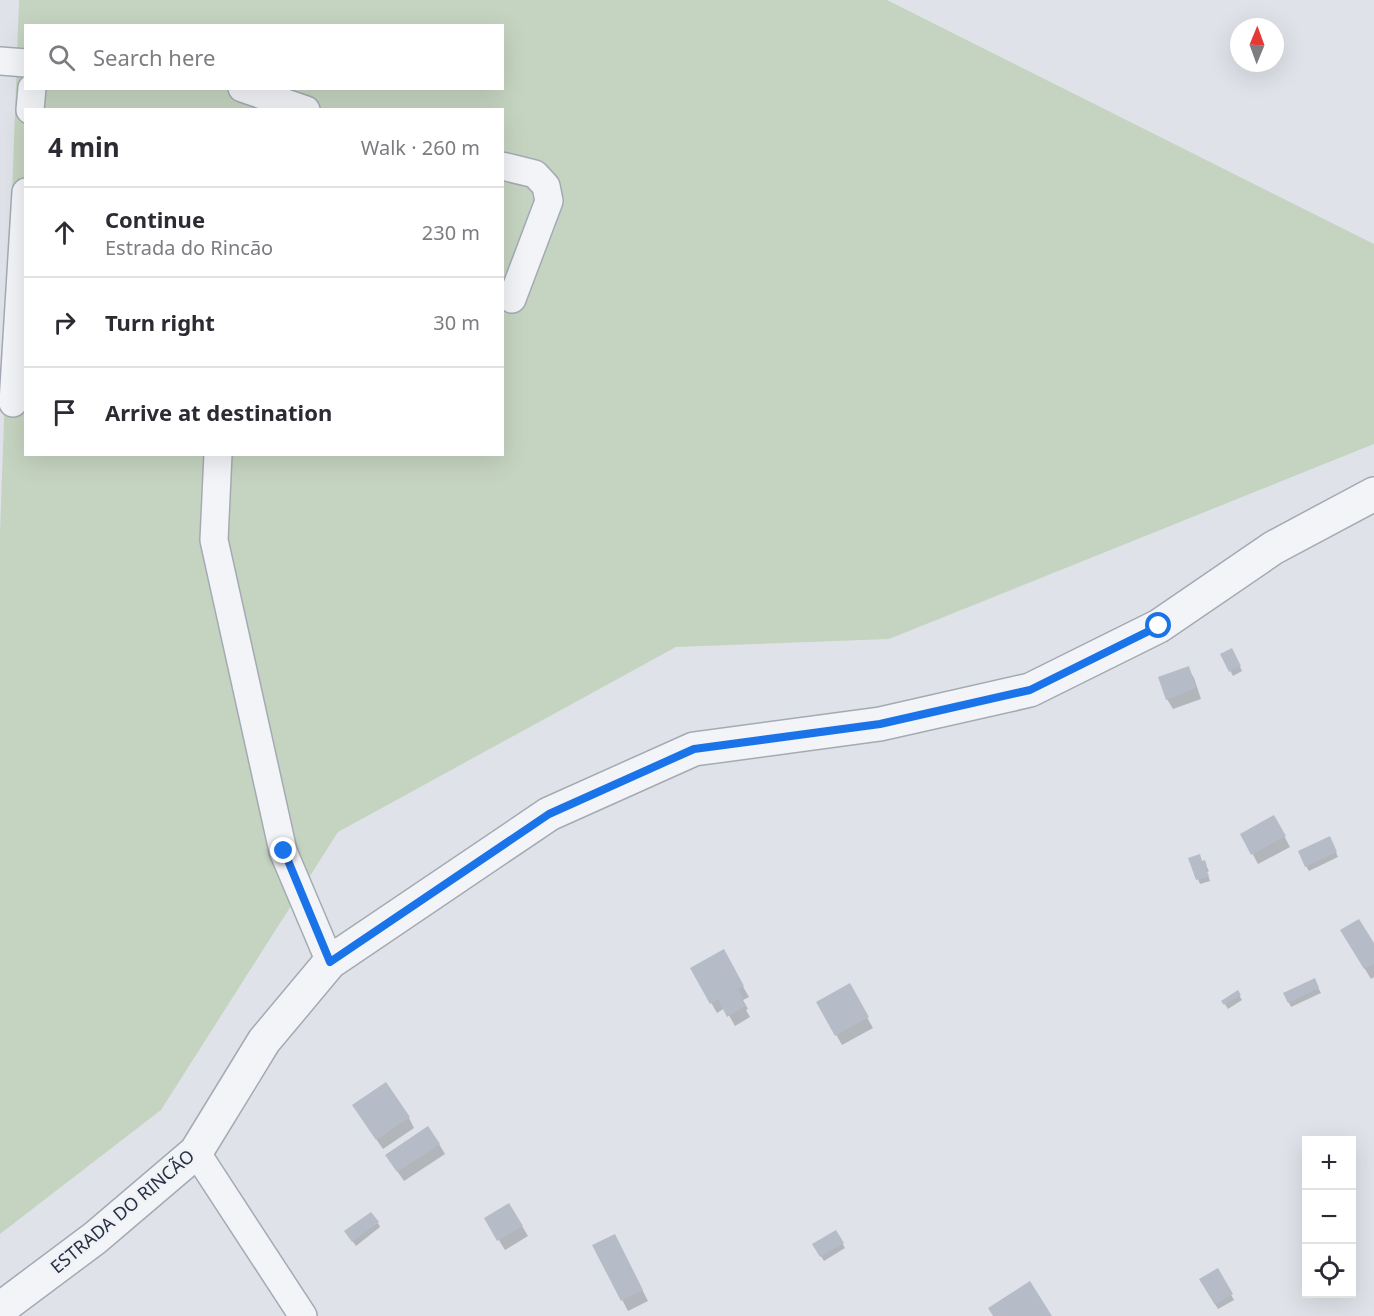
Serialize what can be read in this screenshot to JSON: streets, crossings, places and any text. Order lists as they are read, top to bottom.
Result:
{
  "streets": {
    "street": ["ESTRADA DO RINCÃO"]
  },
  "north": "top",
  "page": {
    "search": "Search here",
    "heading": ["4 min", "Walk · 260 m"],
    "list": [
      ["Continue", "Estrada do Rincão", "230 m"],
      ["Turn right", "30 m"],
      "Arrive at destination"
    ],
    "map_buttons": ["+", "−"]
  }
}
